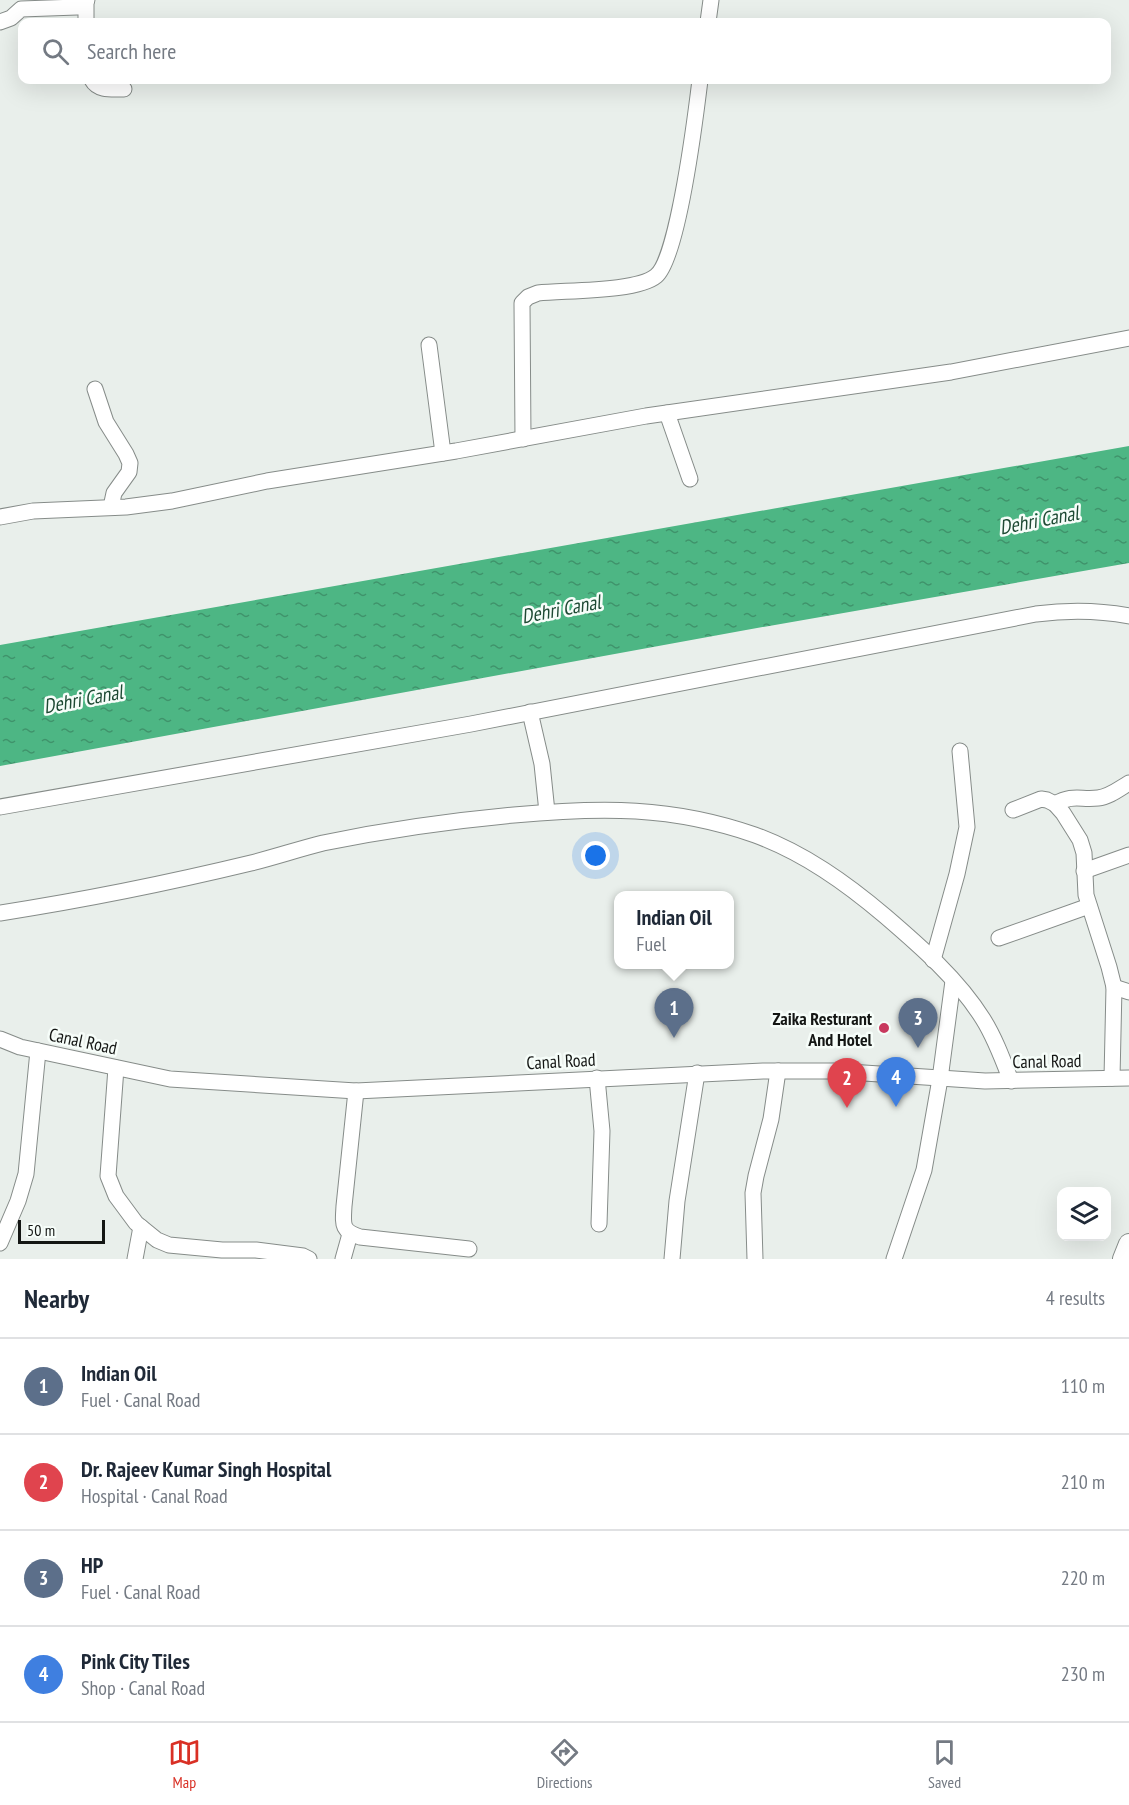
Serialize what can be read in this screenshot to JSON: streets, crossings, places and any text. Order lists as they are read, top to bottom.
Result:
{
  "streets": {
    "street": ["Canal Road"]
  },
  "water": ["Dehri Canal"],
  "places": ["Zaika Resturant And Hotel"],
  "scale_bar": "50 m",
  "page": {
    "search": "Search here",
    "popup": ["Indian Oil", "Fuel"],
    "pins": [
      "1",
      "3",
      "4",
      "2"
    ],
    "scale": "50 m",
    "heading": ["Nearby", "4 results"],
    "list": [
      {
        "mark": "1",
        "name": "Indian Oil",
        "note": "Fuel · Canal Road",
        "value": "110 m"
      },
      {
        "mark": "2",
        "name": "Dr. Rajeev Kumar Singh Hospital",
        "note": "Hospital · Canal Road",
        "value": "210 m"
      },
      {
        "mark": "3",
        "name": "HP",
        "note": "Fuel · Canal Road",
        "value": "220 m"
      },
      {
        "mark": "4",
        "name": "Pink City Tiles",
        "note": "Shop · Canal Road",
        "value": "230 m"
      }
    ],
    "nav": ["Map", "Directions", "Saved"]
  }
}
